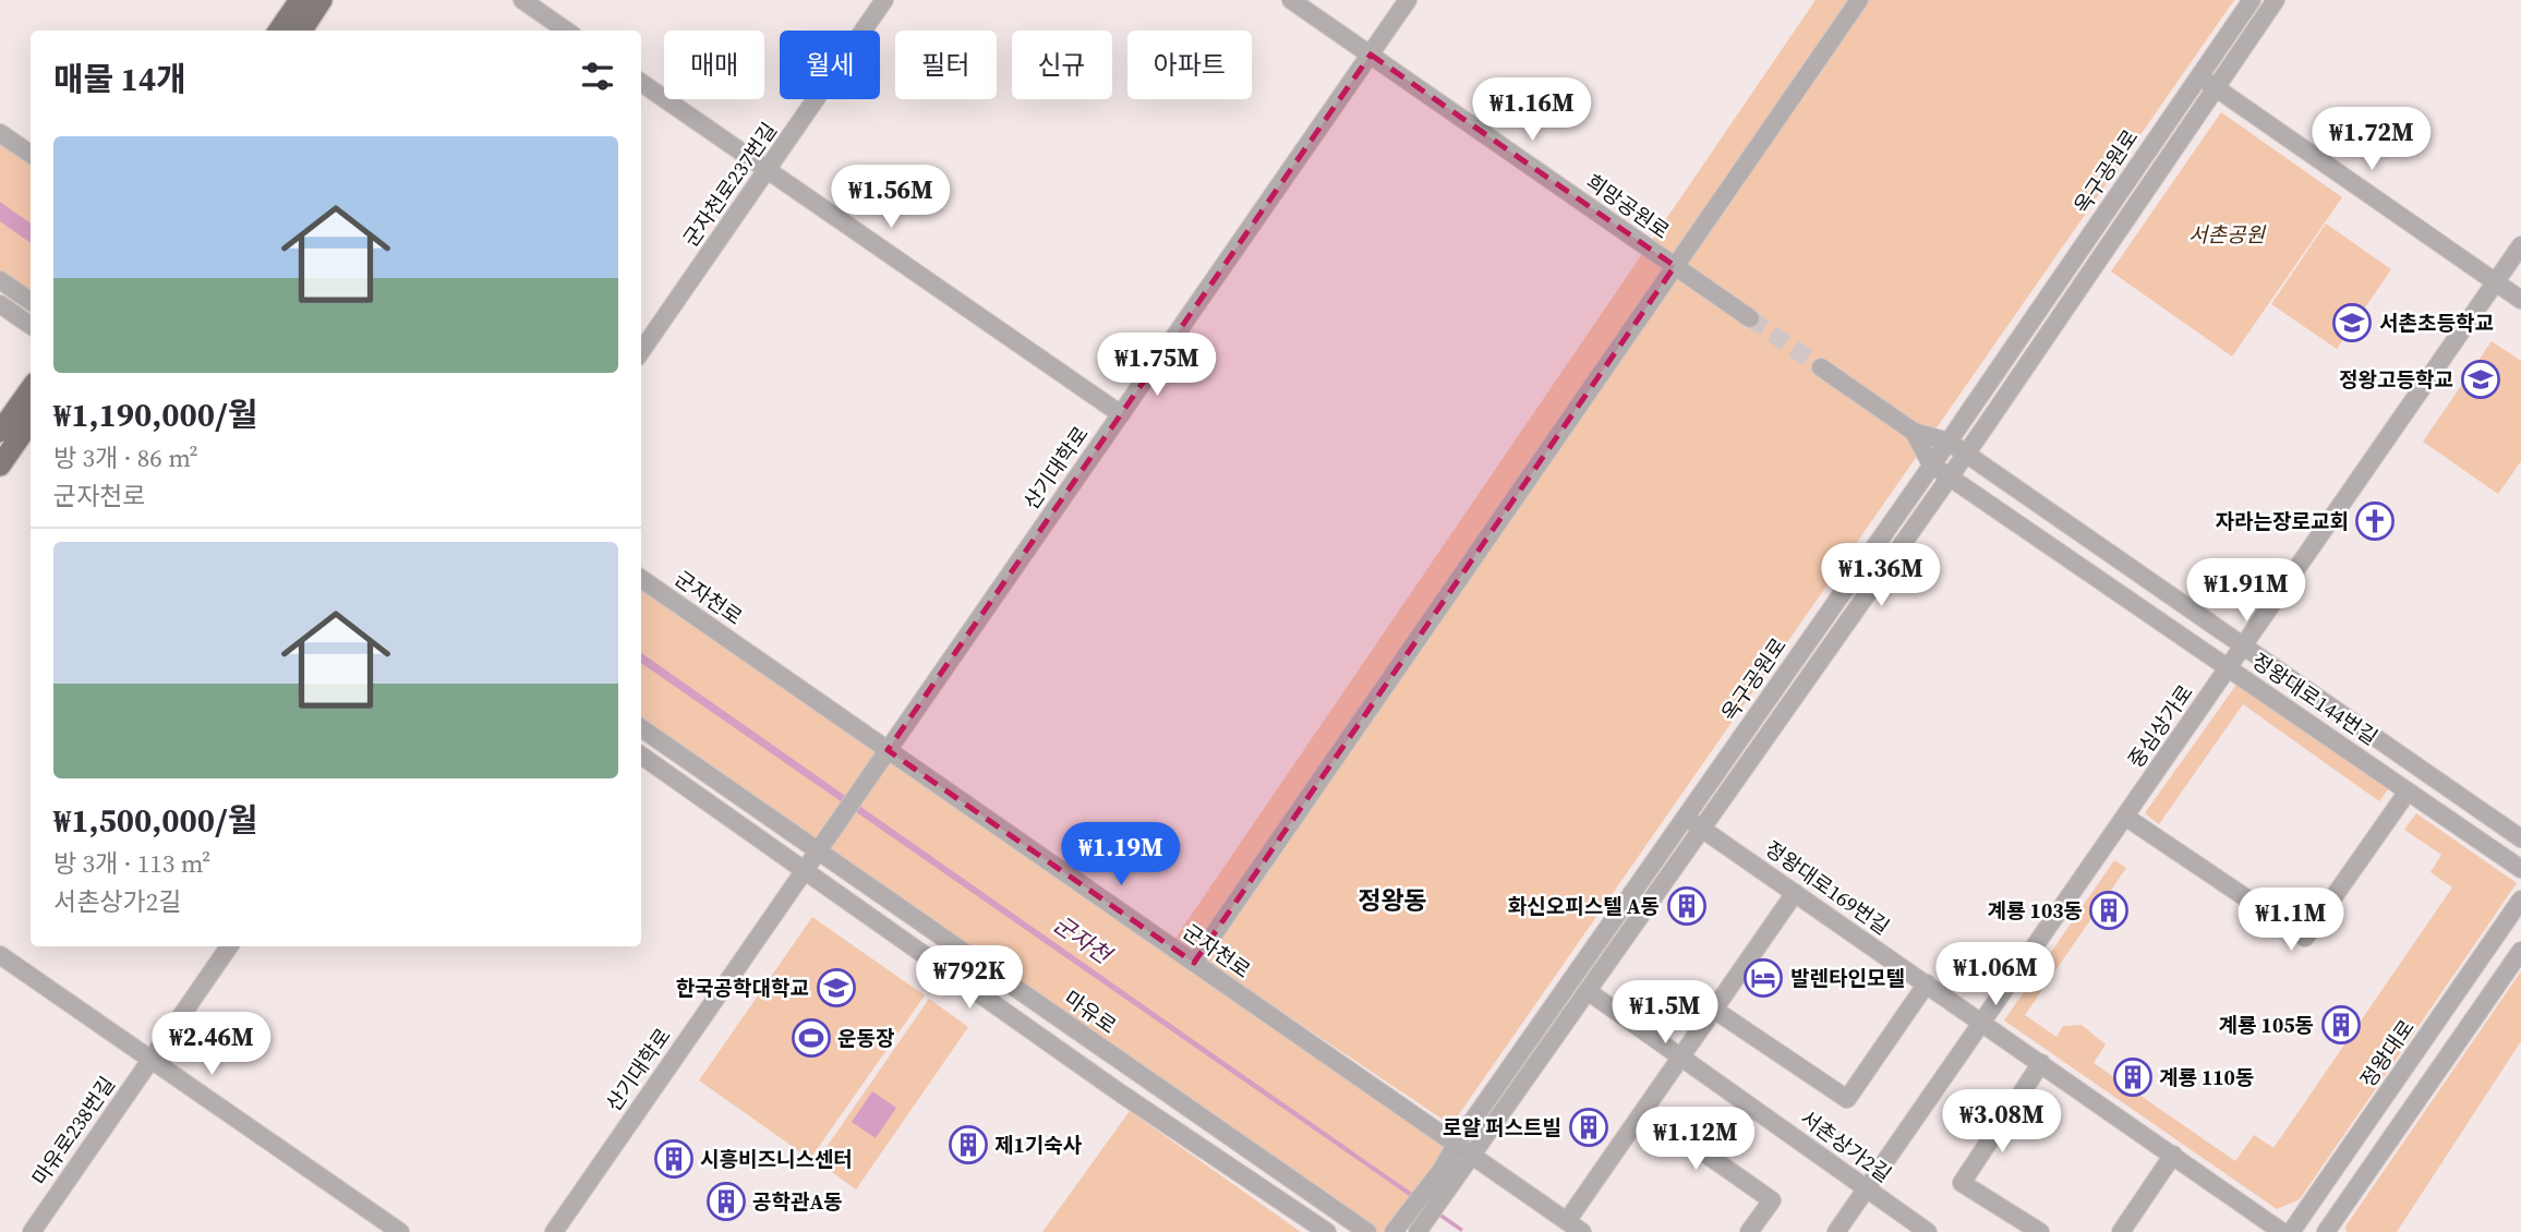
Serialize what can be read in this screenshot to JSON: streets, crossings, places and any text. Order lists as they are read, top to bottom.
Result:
{
  "streets": {
    "street": [
      "옥구공원로",
      "군자천로237번길",
      "희망공원로",
      "산기대학로",
      "군자천로",
      "정왕대로144번길",
      "중심상가로",
      "정왕대로169번길",
      "마유로",
      "정왕대로",
      "마유로238번길",
      "서촌상가2길"
    ]
  },
  "crossings": [
    ["옥구공원로", "군자천로"],
    ["옥구공원로", "정왕대로144번길"],
    ["옥구공원로", "정왕대로169번길"],
    ["옥구공원로", "서촌상가2길"],
    ["희망공원로", "산기대학로"],
    ["산기대학로", "군자천로"],
    ["산기대학로", "마유로"],
    ["정왕대로144번길", "중심상가로"],
    ["중심상가로", "정왕대로169번길"],
    ["중심상가로", "서촌상가2길"]
  ],
  "districts": ["정왕동"],
  "water": ["군자천"],
  "parks": ["서촌공원"],
  "places": {
    "school or university": ["서촌초등학교", "정왕고등학교", "한국공학대학교"],
    "church": ["자라는장로교회"],
    "building": [
      "화신오피스텔 A동",
      "계룡 103동",
      "계룡 105동",
      "계룡 110동",
      "로얄 퍼스트빌",
      "제1기숙사",
      "시흥비즈니스센터",
      "공학관A동"
    ],
    "hotel": ["발렌타인모텔"],
    "sports": ["운동장"]
  },
  "page": {
    "chip": [
      "매매",
      "월세",
      "필터",
      "신규",
      "아파트"
    ],
    "heading": "매물 14개",
    "price": [
      "₩1.16M",
      "₩1.72M",
      "₩1.56M",
      "₩1.75M",
      "₩1.36M",
      "₩1.91M",
      "₩1.19M",
      "₩1.1M",
      "₩1.06M",
      "₩792K",
      "₩1.5M",
      "₩2.46M",
      "₩3.08M",
      "₩1.12M"
    ],
    "list": [
      {
        "name": "₩1,190,000/월",
        "note": "방 3개 · 86 m² · 군자천로"
      },
      {
        "name": "₩1,500,000/월",
        "note": "방 3개 · 113 m² · 서촌상가2길"
      }
    ]
  }
}
